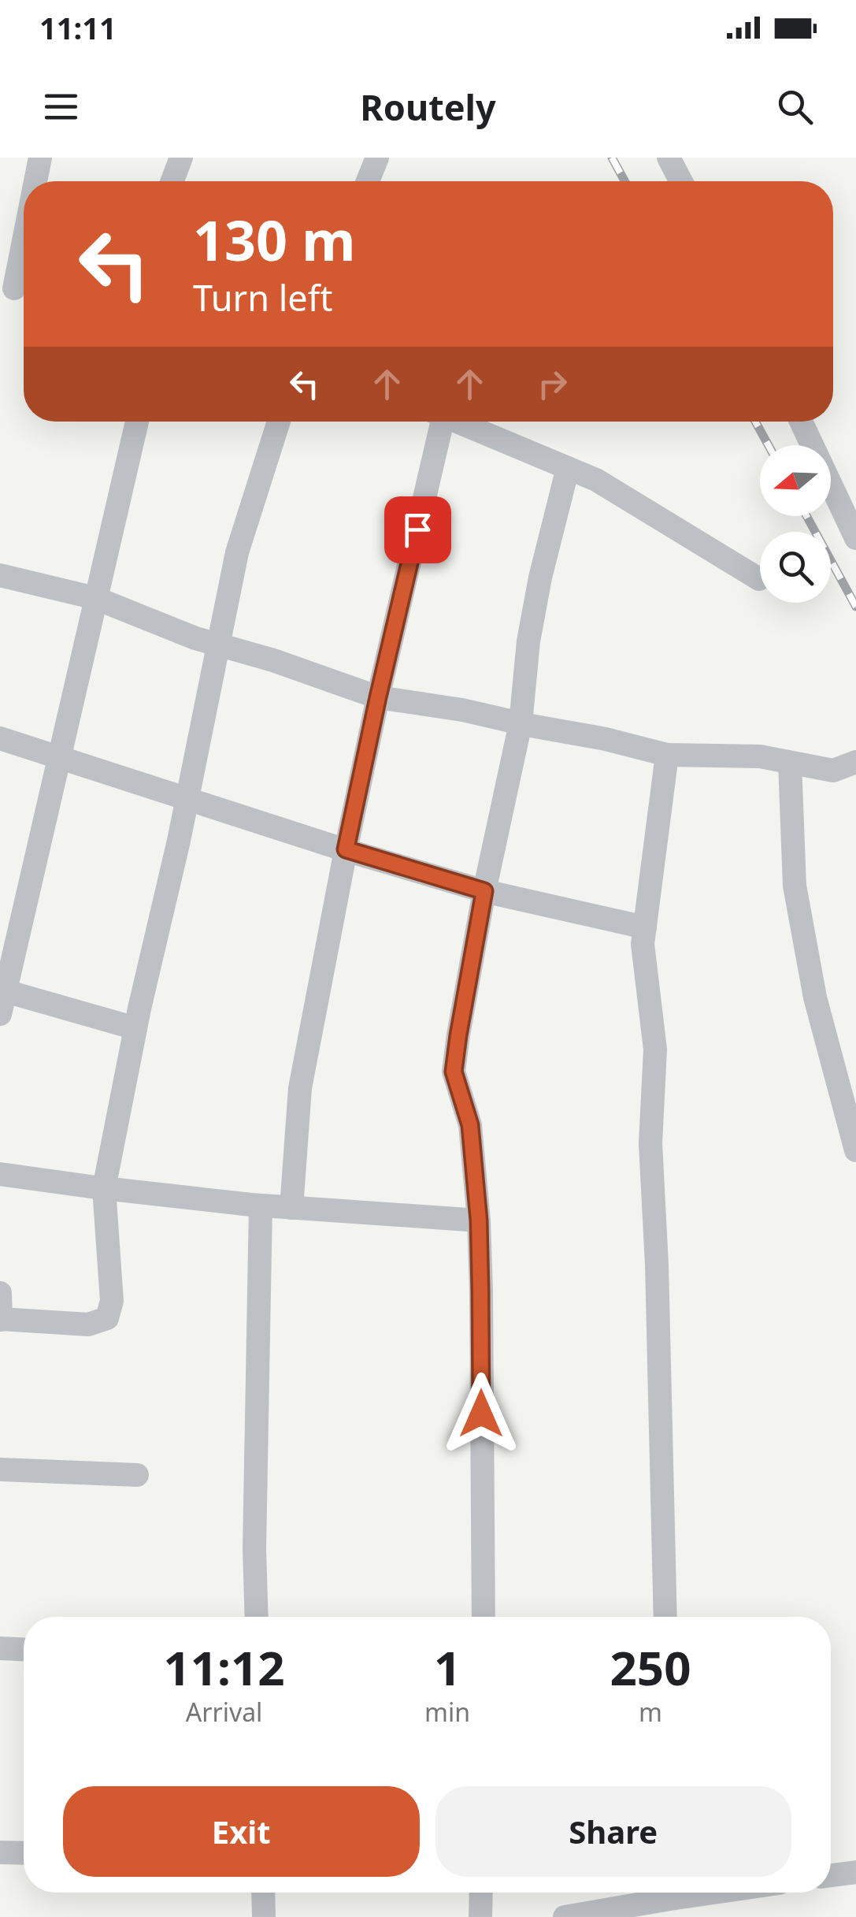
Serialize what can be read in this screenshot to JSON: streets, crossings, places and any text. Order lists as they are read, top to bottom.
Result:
{
  "north": "left",
  "page": {
    "status": "11:11",
    "header": "Routely",
    "turn": ["130 m", "Turn left"],
    "eta": [
      "11:12",
      "Arrival",
      "1",
      "min",
      "250",
      "m"
    ],
    "buttons": ["Exit", "Share"]
  }
}
